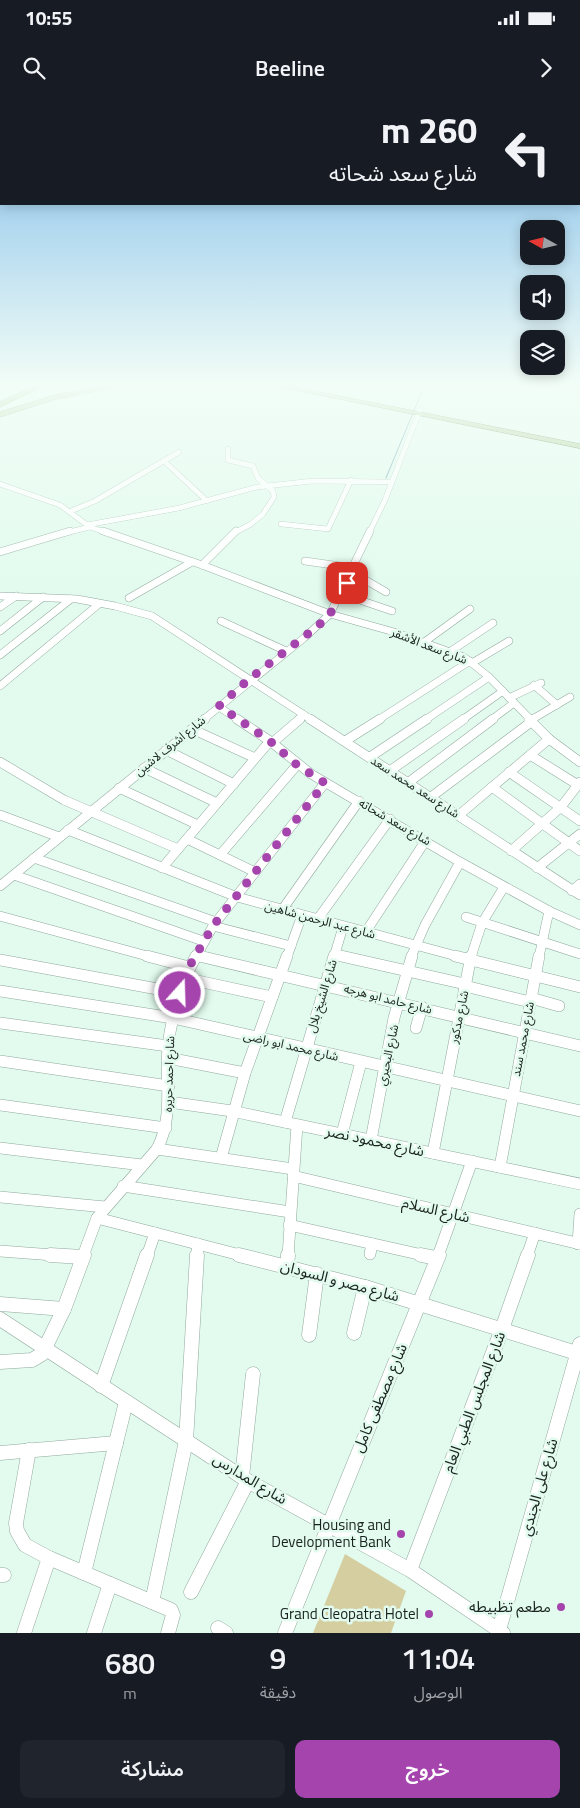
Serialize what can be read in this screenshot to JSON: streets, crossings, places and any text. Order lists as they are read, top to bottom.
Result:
{
  "streets": {
    "street": [
      "شارع سعد الأشقر",
      "شارع اشرف لاشين",
      "شارع سعد محمد سعد",
      "شارع سعد شحاته",
      "شارع عبد الرحمن شاهين",
      "شارع الشيخ بلال",
      "شارع حامد ابو هرجه",
      "شارع مدكور",
      "شارع محمد سند",
      "شارع محمد ابو راضى",
      "شارع البحيري",
      "شارع احمد حريره",
      "شارع محمود نصر",
      "شارع السلام",
      "شارع مصر و السودان",
      "شارع مصطفى كامل",
      "شارع المجلس الطبي العام",
      "شارع المدارس",
      "شارع على الجندي"
    ]
  },
  "crossings": [
    ["شارع سعد الأشقر", "شارع اشرف لاشين"],
    ["شارع اشرف لاشين", "شارع سعد محمد سعد"],
    ["شارع اشرف لاشين", "شارع سعد شحاته"],
    ["شارع اشرف لاشين", "شارع عبد الرحمن شاهين"],
    ["شارع سعد شحاته", "شارع مدكور"],
    ["شارع سعد شحاته", "شارع محمد سند"],
    ["شارع سعد شحاته", "شارع البحيري"],
    ["شارع سعد شحاته", "شارع احمد حريره"],
    ["شارع عبد الرحمن شاهين", "شارع الشيخ بلال"],
    ["شارع عبد الرحمن شاهين", "شارع مدكور"],
    ["شارع عبد الرحمن شاهين", "شارع محمد سند"],
    ["شارع عبد الرحمن شاهين", "شارع البحيري"],
    ["شارع عبد الرحمن شاهين", "شارع احمد حريره"],
    ["شارع الشيخ بلال", "شارع حامد ابو هرجه"],
    ["شارع الشيخ بلال", "شارع محمد ابو راضى"],
    ["شارع الشيخ بلال", "شارع محمود نصر"],
    ["شارع حامد ابو هرجه", "شارع مدكور"],
    ["شارع حامد ابو هرجه", "شارع محمد سند"],
    ["شارع حامد ابو هرجه", "شارع البحيري"],
    ["شارع حامد ابو هرجه", "شارع احمد حريره"],
    ["شارع مدكور", "شارع محمد ابو راضى"],
    ["شارع مدكور", "شارع محمود نصر"],
    ["شارع محمد سند", "شارع محمد ابو راضى"],
    ["شارع محمد سند", "شارع محمود نصر"],
    ["شارع محمد ابو راضى", "شارع البحيري"],
    ["شارع محمد ابو راضى", "شارع احمد حريره"],
    ["شارع البحيري", "شارع محمود نصر"],
    ["شارع احمد حريره", "شارع محمود نصر"],
    ["شارع احمد حريره", "شارع مصر و السودان"],
    ["شارع احمد حريره", "شارع المدارس"],
    ["شارع محمود نصر", "شارع مصطفى كامل"],
    ["شارع السلام", "شارع مصطفى كامل"],
    ["شارع السلام", "شارع المجلس الطبي العام"],
    ["شارع مصر و السودان", "شارع مصطفى كامل"],
    ["شارع مصر و السودان", "شارع المجلس الطبي العام"],
    ["شارع مصر و السودان", "شارع على الجندي"],
    ["شارع مصطفى كامل", "شارع المدارس"],
    ["شارع المجلس الطبي العام", "شارع المدارس"],
    ["شارع المدارس", "شارع على الجندي"]
  ],
  "places": ["Housing and Development Bank", "مطعم تظبيطه", "Grand Cleopatra Hotel"],
  "north": "left",
  "page": {
    "status": "10:55",
    "header": "Beeline",
    "turn": ["260 m", "شارع سعد شحاته"],
    "eta": [
      "11:04",
      "الوصول",
      "9",
      "دقيقة",
      "680",
      "m"
    ],
    "buttons": ["خروج", "مشاركة"]
  }
}
